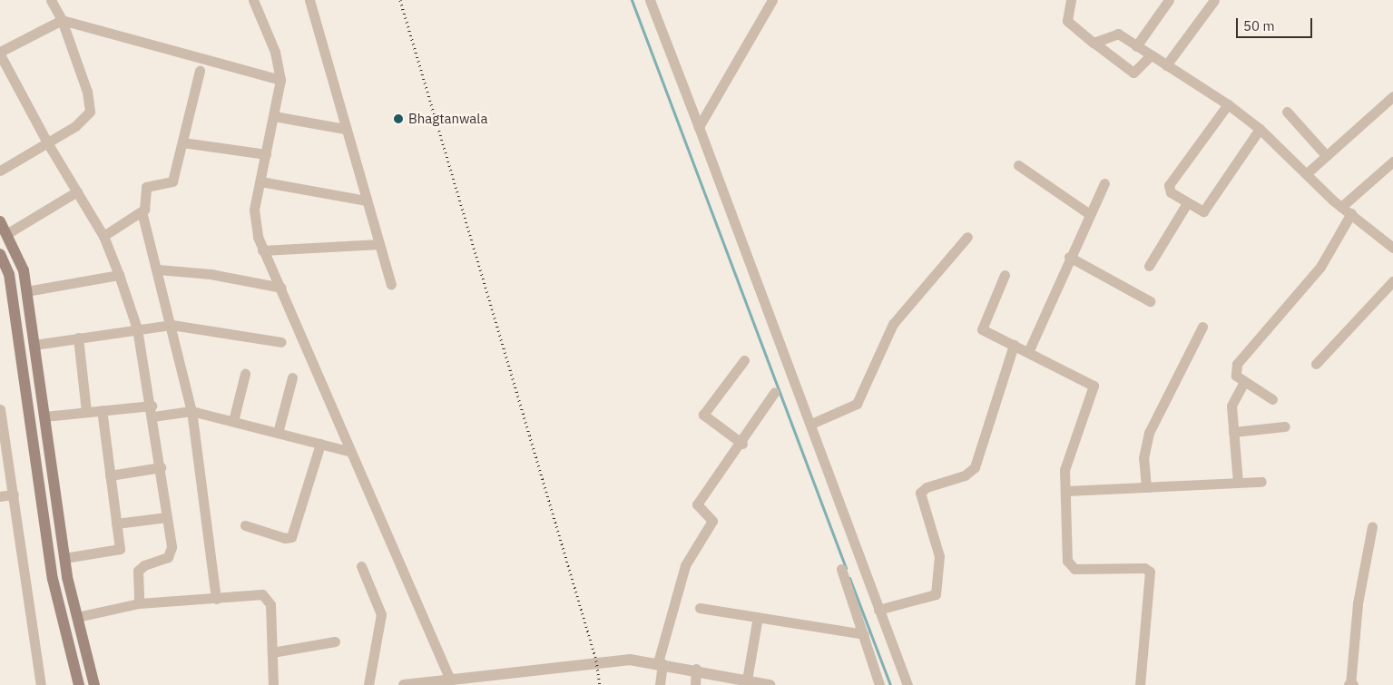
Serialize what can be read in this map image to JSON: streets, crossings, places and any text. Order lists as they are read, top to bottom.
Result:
{
  "places": ["Bhagtanwala"],
  "scale_bar": "50 m"
}
